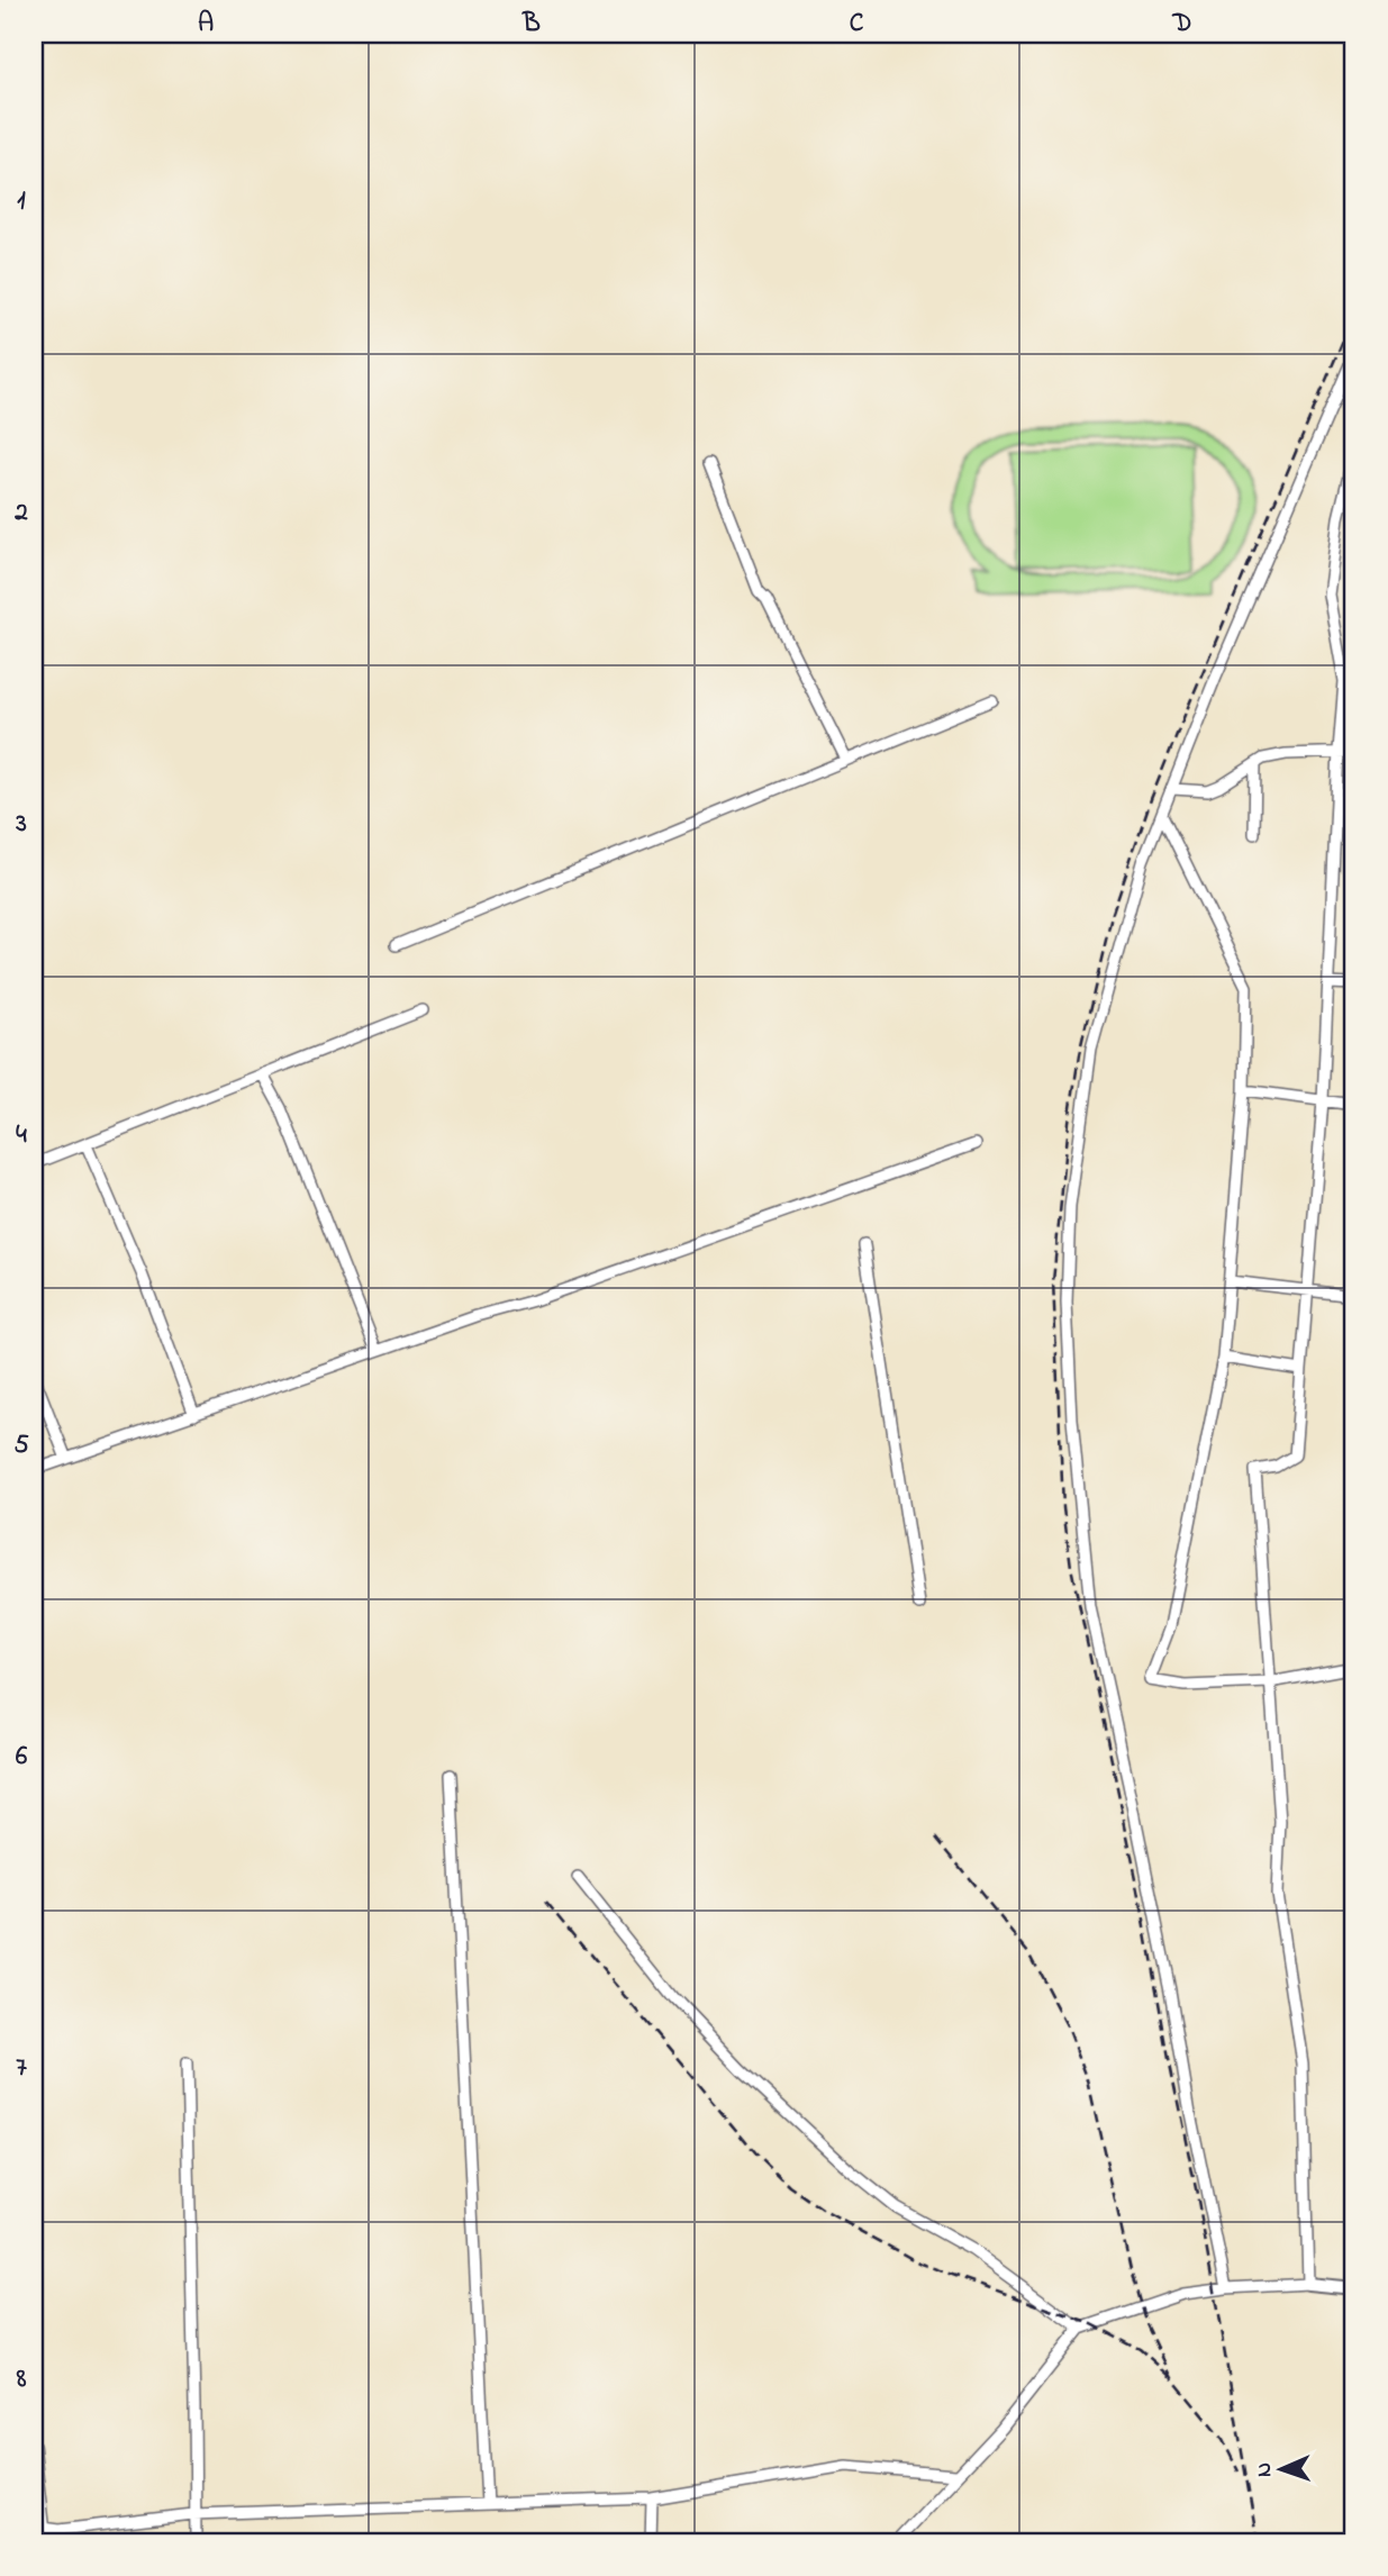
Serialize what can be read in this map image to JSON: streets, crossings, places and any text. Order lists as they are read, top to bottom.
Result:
{
  "north": "left",
  "grid": {
    "columns": [
      "A",
      "B",
      "C",
      "D"
    ],
    "rows": [
      "1",
      "2",
      "3",
      "4",
      "5",
      "6",
      "7",
      "8"
    ]
  }
}
